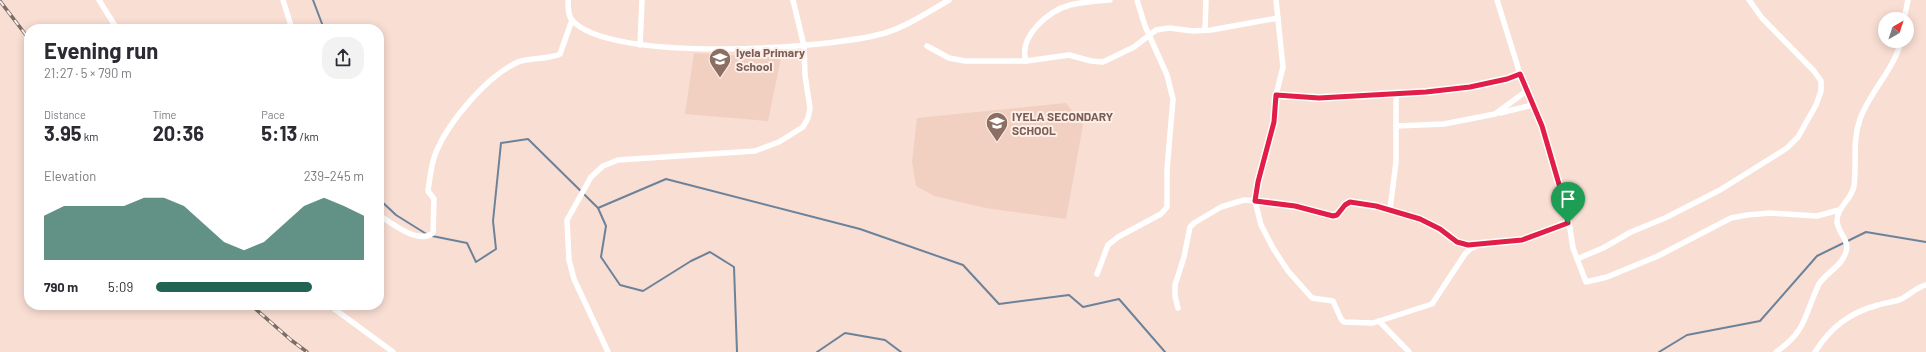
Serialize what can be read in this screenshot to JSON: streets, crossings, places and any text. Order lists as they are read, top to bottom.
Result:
{
  "places": {
    "school or university": ["Iyela Primary School", "IYELA SECONDARY SCHOOL"]
  },
  "north": "top right",
  "page": {
    "heading": ["Evening run", "21:27 · 5 × 790 m"],
    "stats": [
      ["Distance", "3.95 km"],
      ["Time", "20:36"],
      ["Pace", "5:13 /km"]
    ],
    "chart": ["Elevation", "239–245 m"],
    "list": [
      {
        "name": "790 m",
        "note": "5:09"
      }
    ]
  }
}
